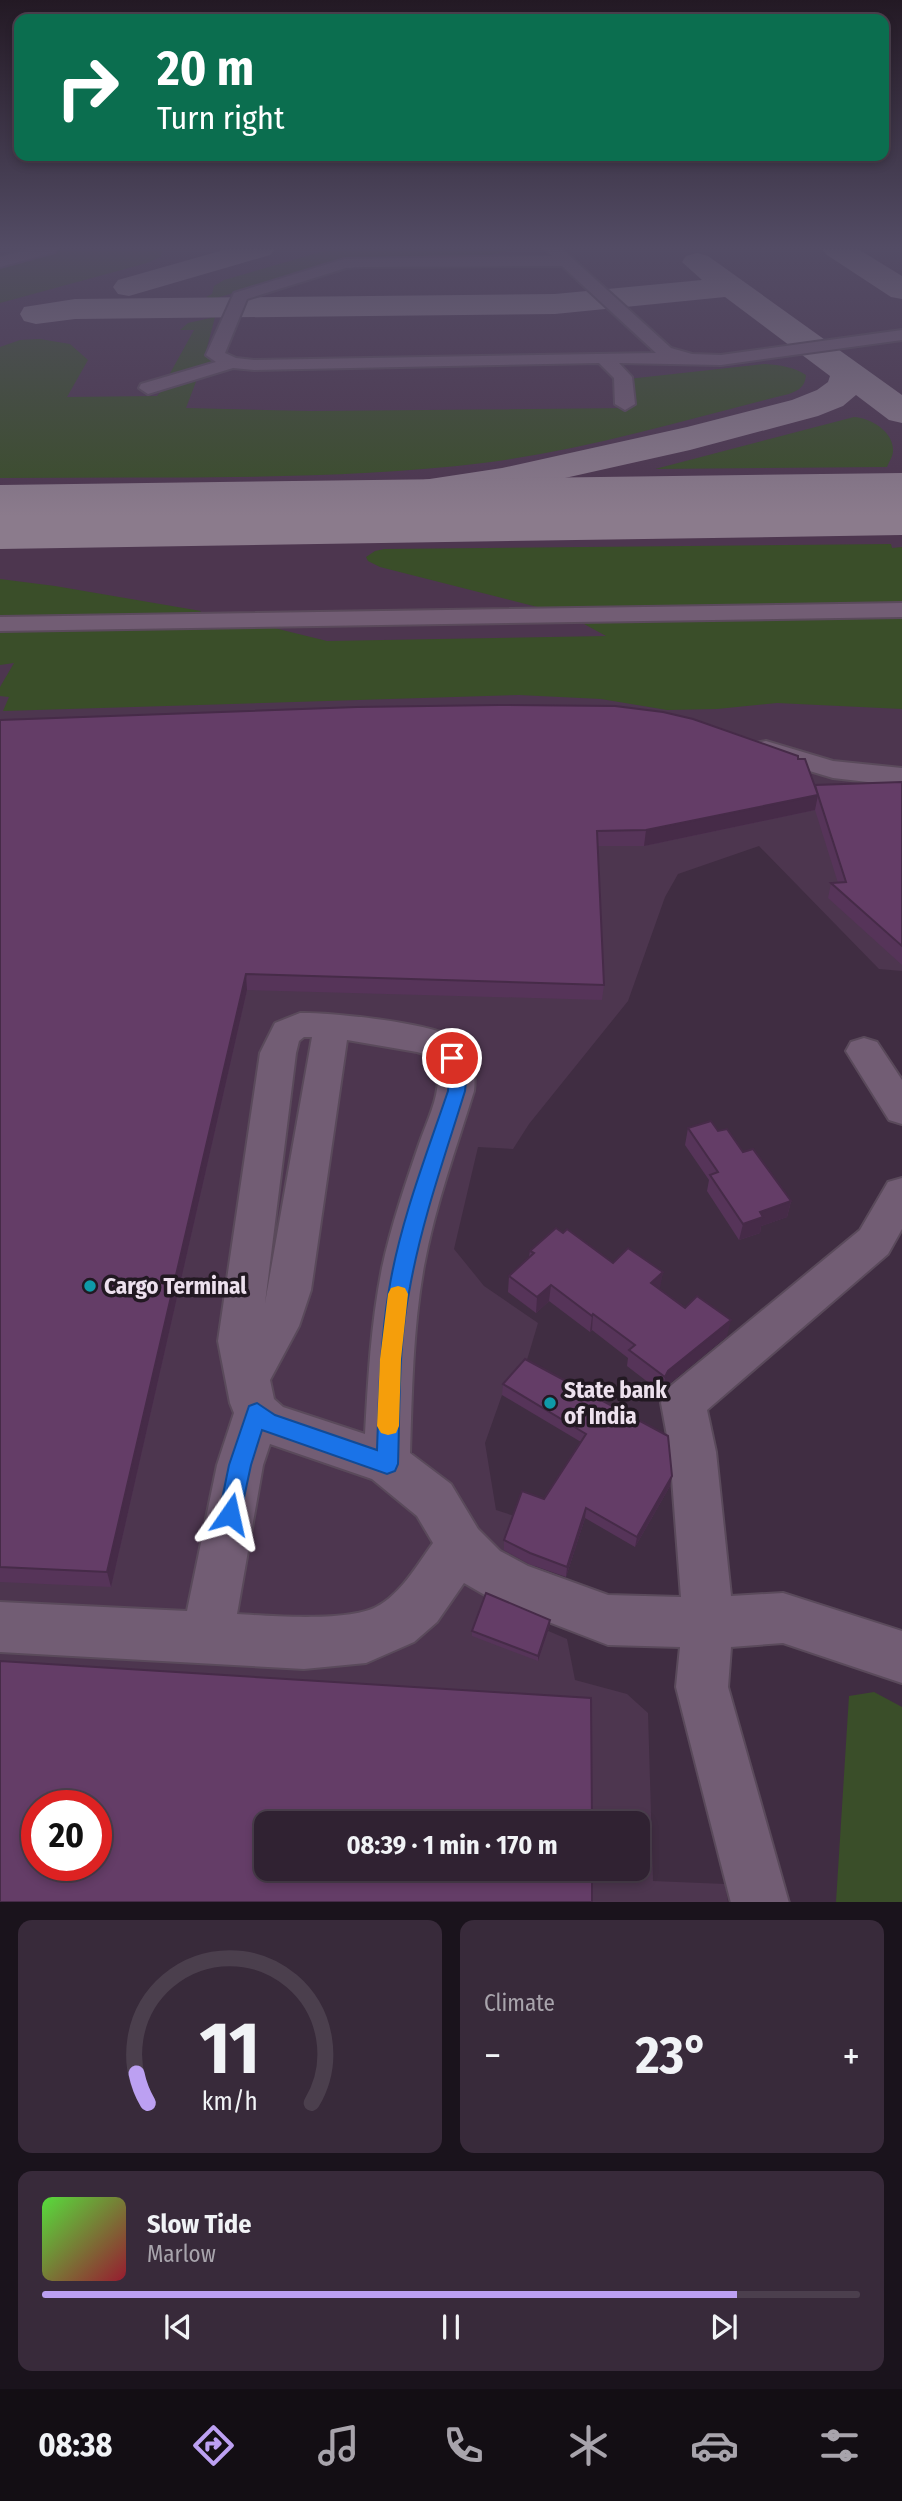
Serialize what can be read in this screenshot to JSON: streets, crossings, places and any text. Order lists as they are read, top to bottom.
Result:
{
  "places": ["Cargo Terminal", "State bank of India"],
  "page": {
    "turn": ["20 m", "Turn right"],
    "limit": "20",
    "trip": "08:39 · 1 min · 170 m",
    "tile": "Climate",
    "heat": ["−", "23°", "+"],
    "song": ["Slow Tide", "Marlow"],
    "tabs": "08:38",
    "gauge": ["11", "km/h"]
  }
}
